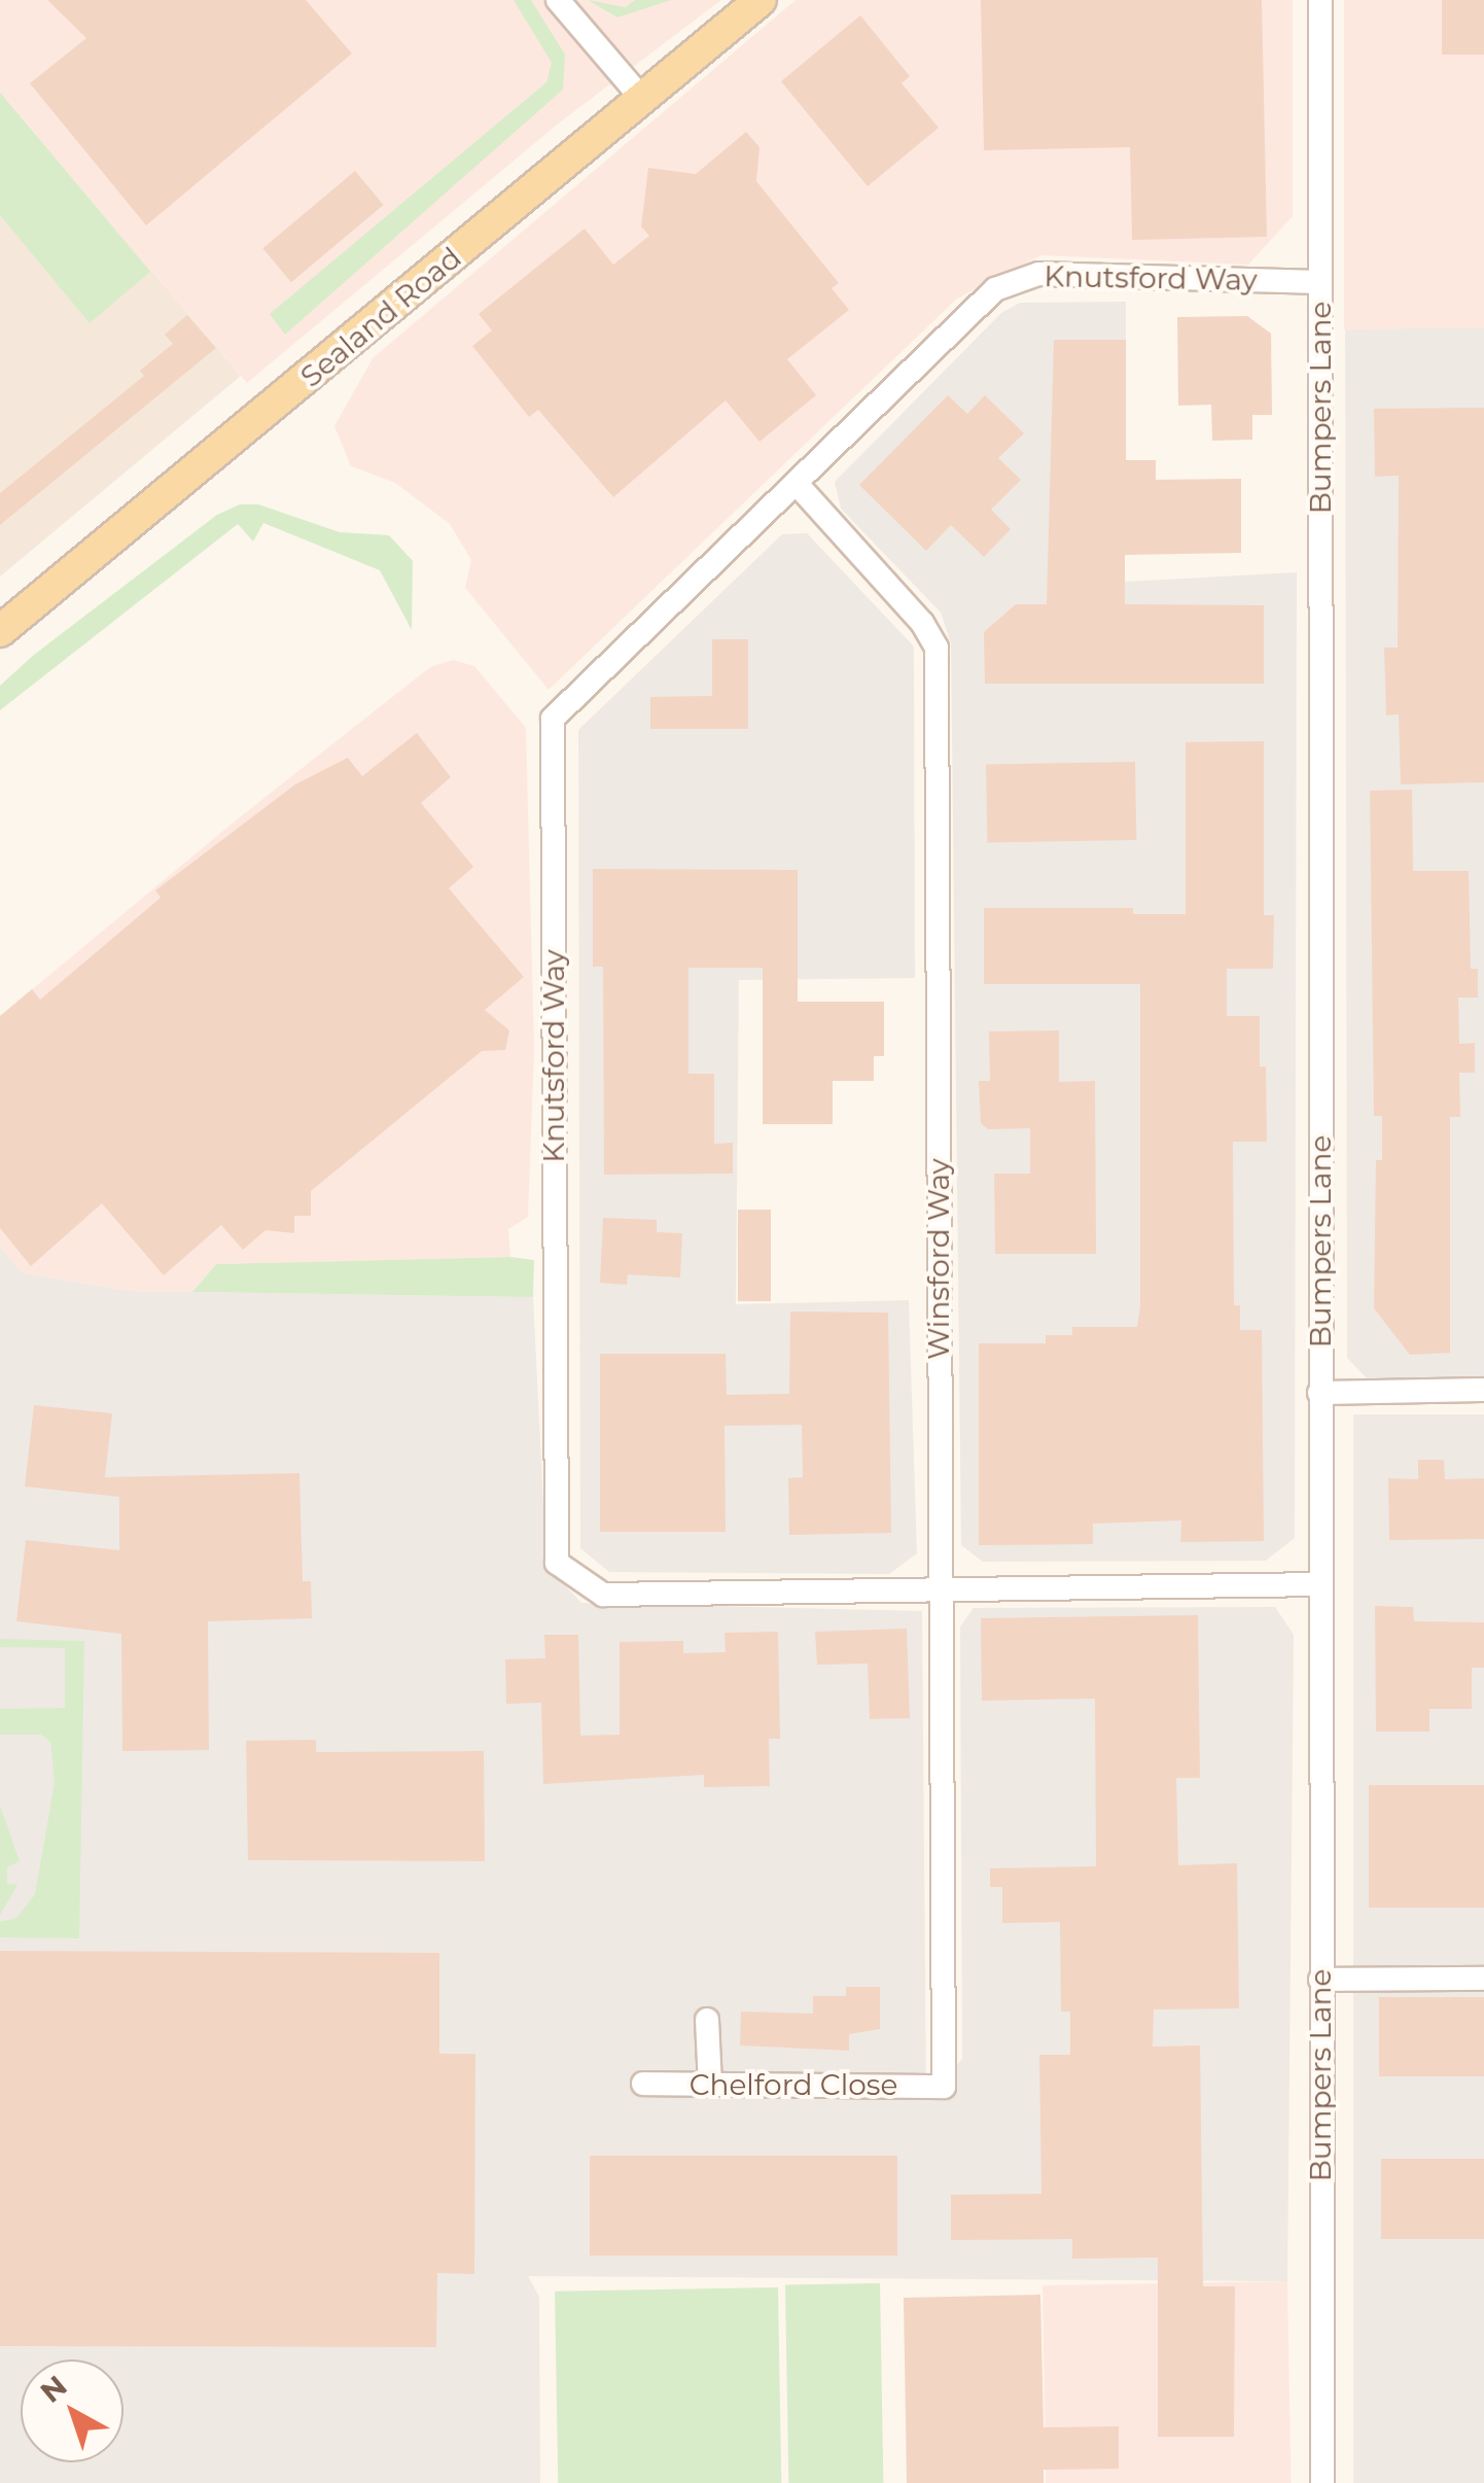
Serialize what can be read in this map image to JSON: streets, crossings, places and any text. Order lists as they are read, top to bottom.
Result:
{
  "streets": {
    "main road": ["Sealand Road"],
    "street": [
      "Knutsford Way",
      "Bumpers Lane",
      "Winsford Way",
      "Chelford Close"
    ]
  },
  "crossings": [
    ["Knutsford Way", "Bumpers Lane"],
    ["Knutsford Way", "Winsford Way"],
    ["Winsford Way", "Chelford Close"]
  ],
  "north": "top left"
}
